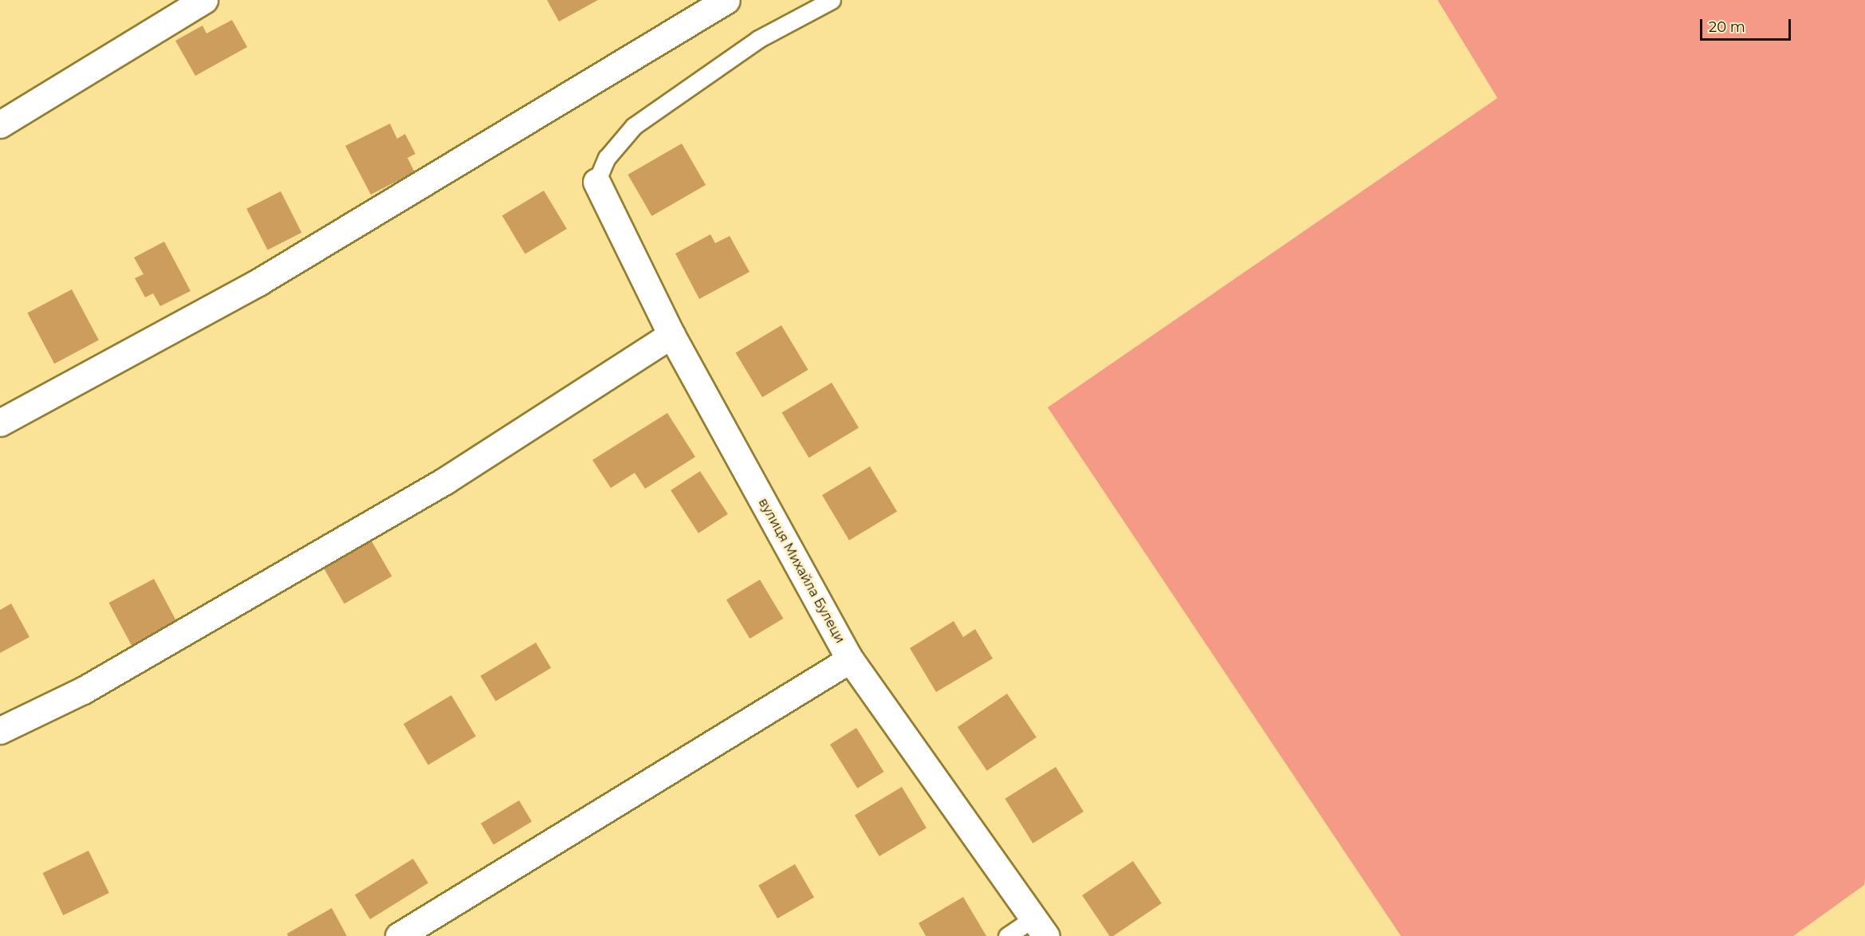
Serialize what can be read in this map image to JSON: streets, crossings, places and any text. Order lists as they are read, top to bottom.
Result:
{
  "streets": {
    "street": ["вулиця Михайла Булеци"]
  },
  "scale_bar": "20 m"
}
